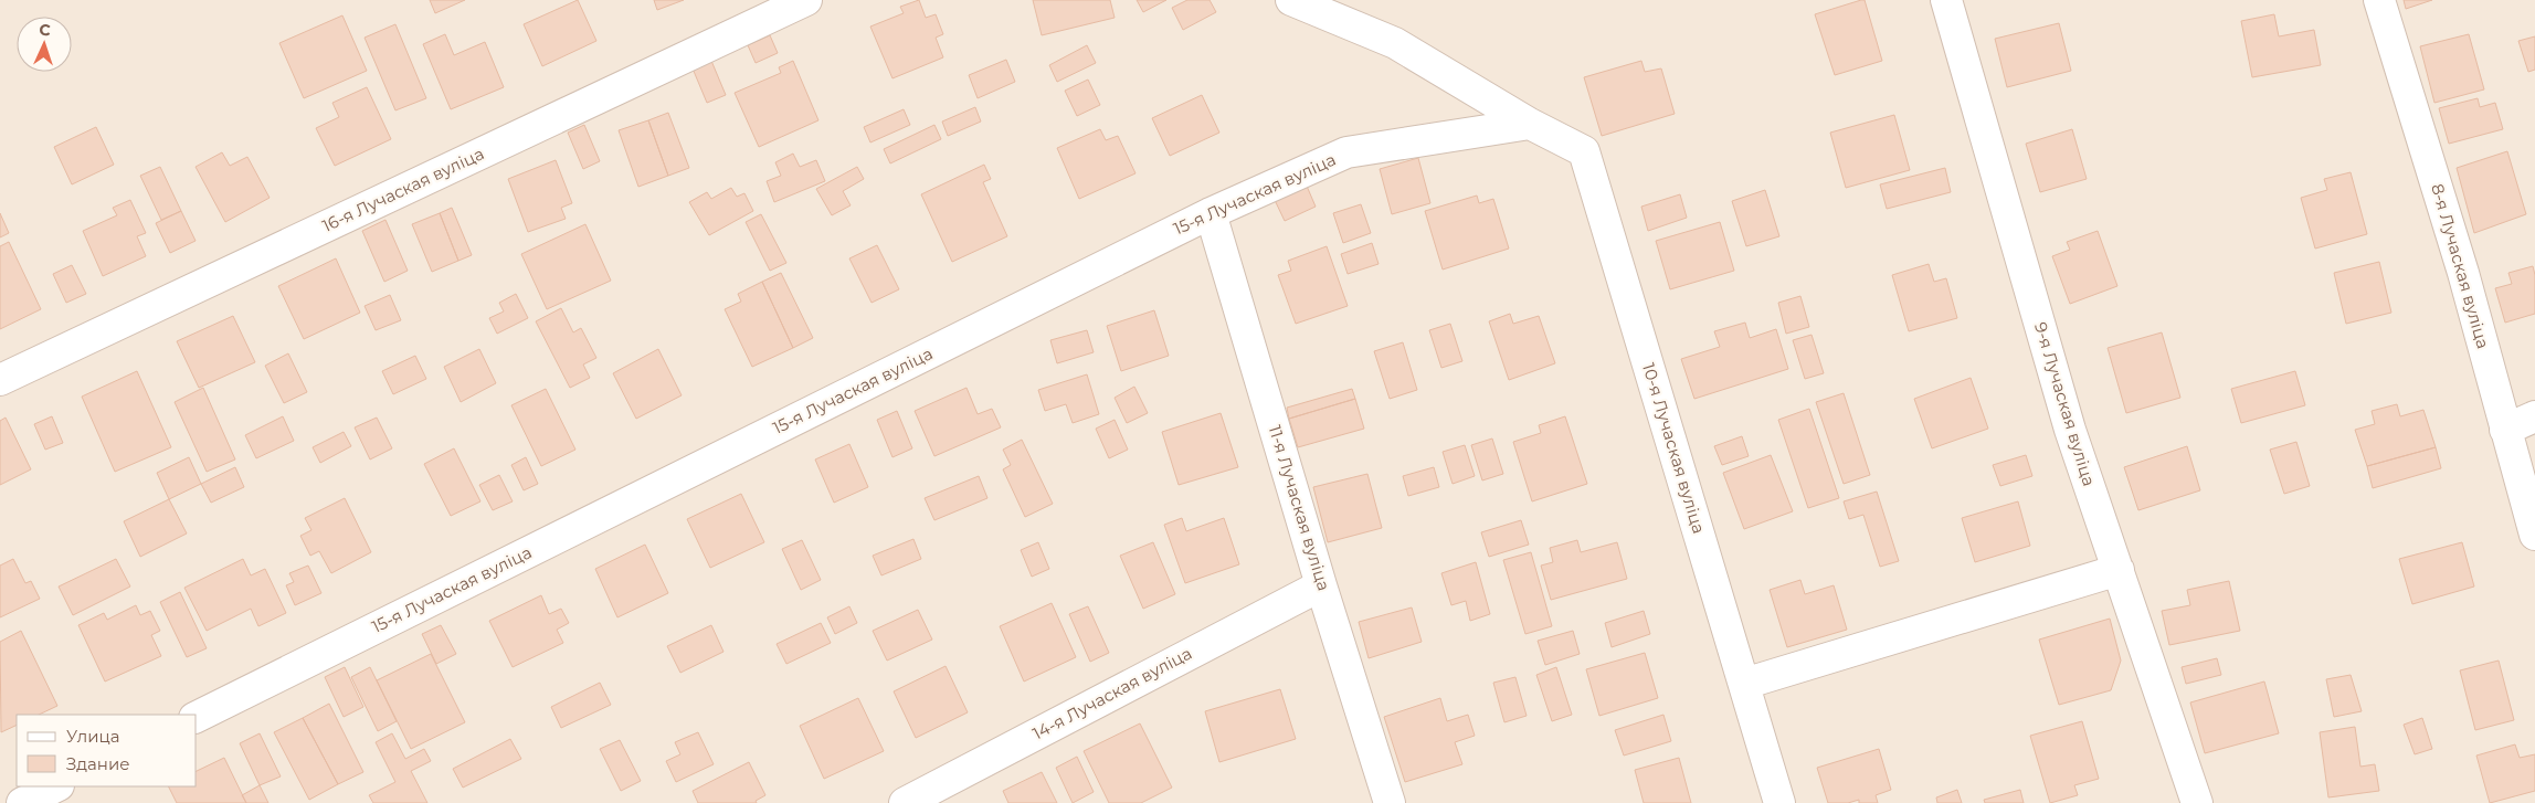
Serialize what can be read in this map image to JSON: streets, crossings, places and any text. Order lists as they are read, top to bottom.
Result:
{
  "streets": {
    "street": [
      "16-я Лучаская вуліца",
      "15-я Лучаская вуліца",
      "8-я Лучаская вуліца",
      "9-я Лучаская вуліца",
      "10-я Лучаская вуліца",
      "11-я Лучаская вуліца",
      "14-я Лучаская вуліца"
    ]
  },
  "crossings": [
    ["15-я Лучаская вуліца", "10-я Лучаская вуліца"],
    ["15-я Лучаская вуліца", "11-я Лучаская вуліца"],
    ["11-я Лучаская вуліца", "14-я Лучаская вуліца"]
  ],
  "legend": ["Улица", "Здание"],
  "north": "top"
}
